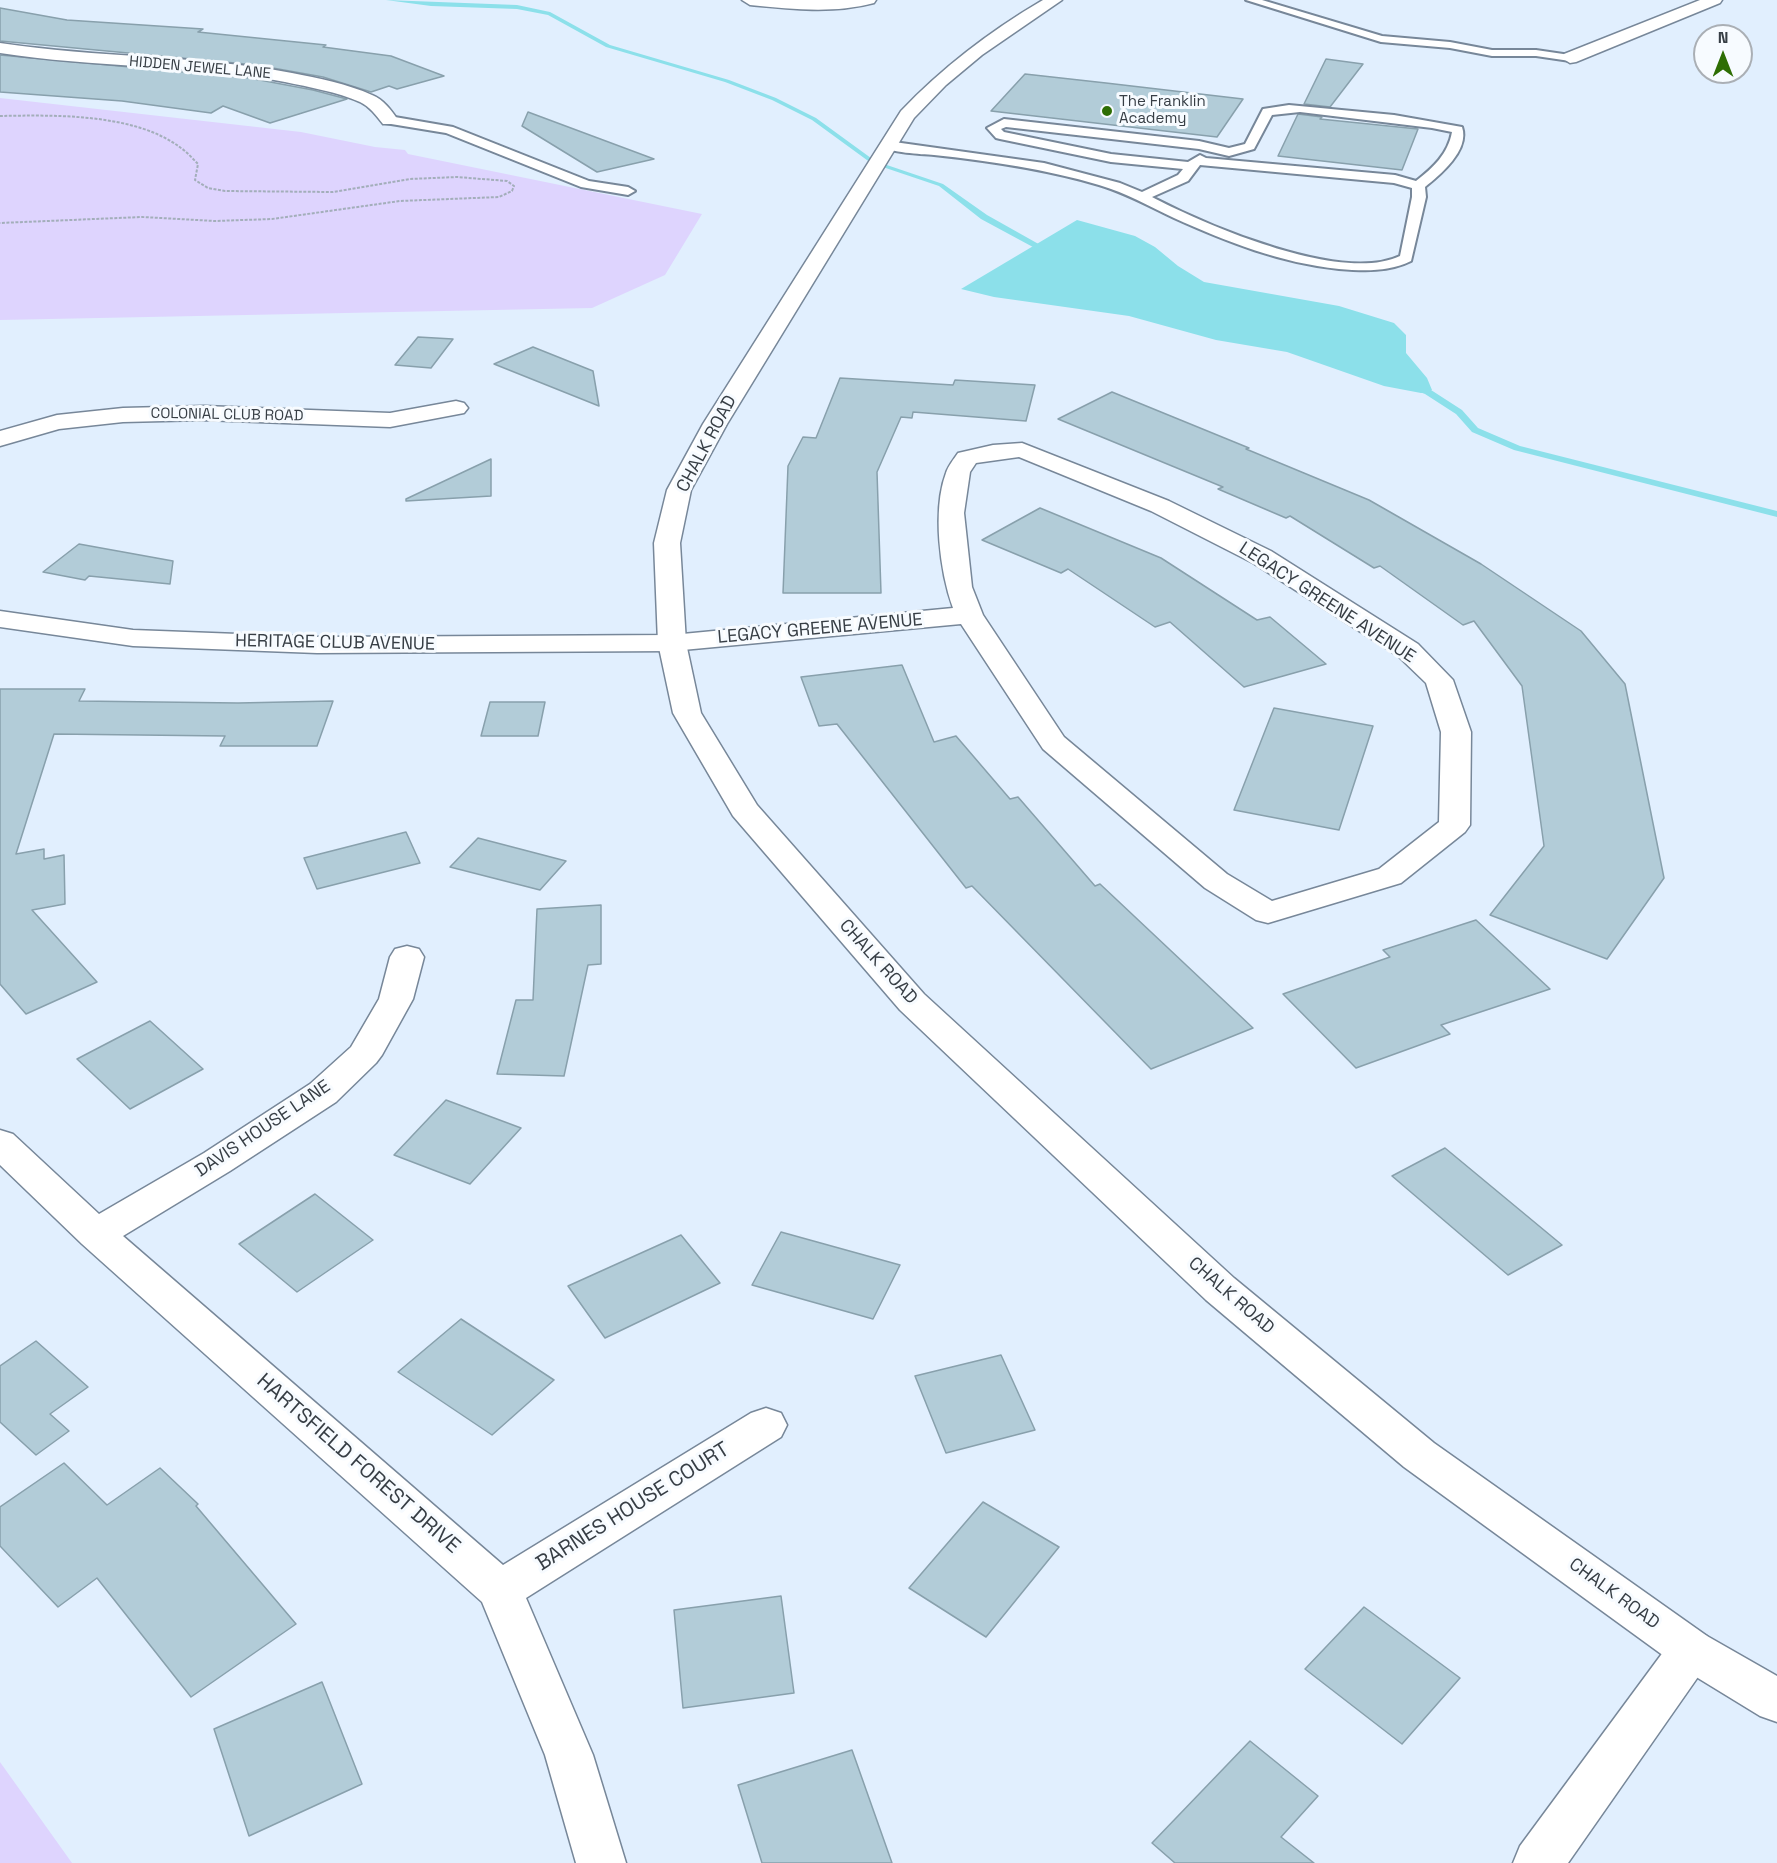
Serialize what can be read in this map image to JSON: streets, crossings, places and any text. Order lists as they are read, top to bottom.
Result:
{
  "streets": {
    "street": [
      "HIDDEN JEWEL LANE",
      "COLONIAL CLUB ROAD",
      "CHALK ROAD",
      "LEGACY GREENE AVENUE",
      "HERITAGE CLUB AVENUE",
      "DAVIS HOUSE LANE",
      "HARTSFIELD FOREST DRIVE",
      "BARNES HOUSE COURT"
    ]
  },
  "crossings": [
    ["CHALK ROAD", "LEGACY GREENE AVENUE"],
    ["CHALK ROAD", "HERITAGE CLUB AVENUE"],
    ["LEGACY GREENE AVENUE", "HERITAGE CLUB AVENUE"],
    ["DAVIS HOUSE LANE", "HARTSFIELD FOREST DRIVE"],
    ["HARTSFIELD FOREST DRIVE", "BARNES HOUSE COURT"]
  ],
  "places": ["The Franklin Academy"],
  "north": "top"
}
